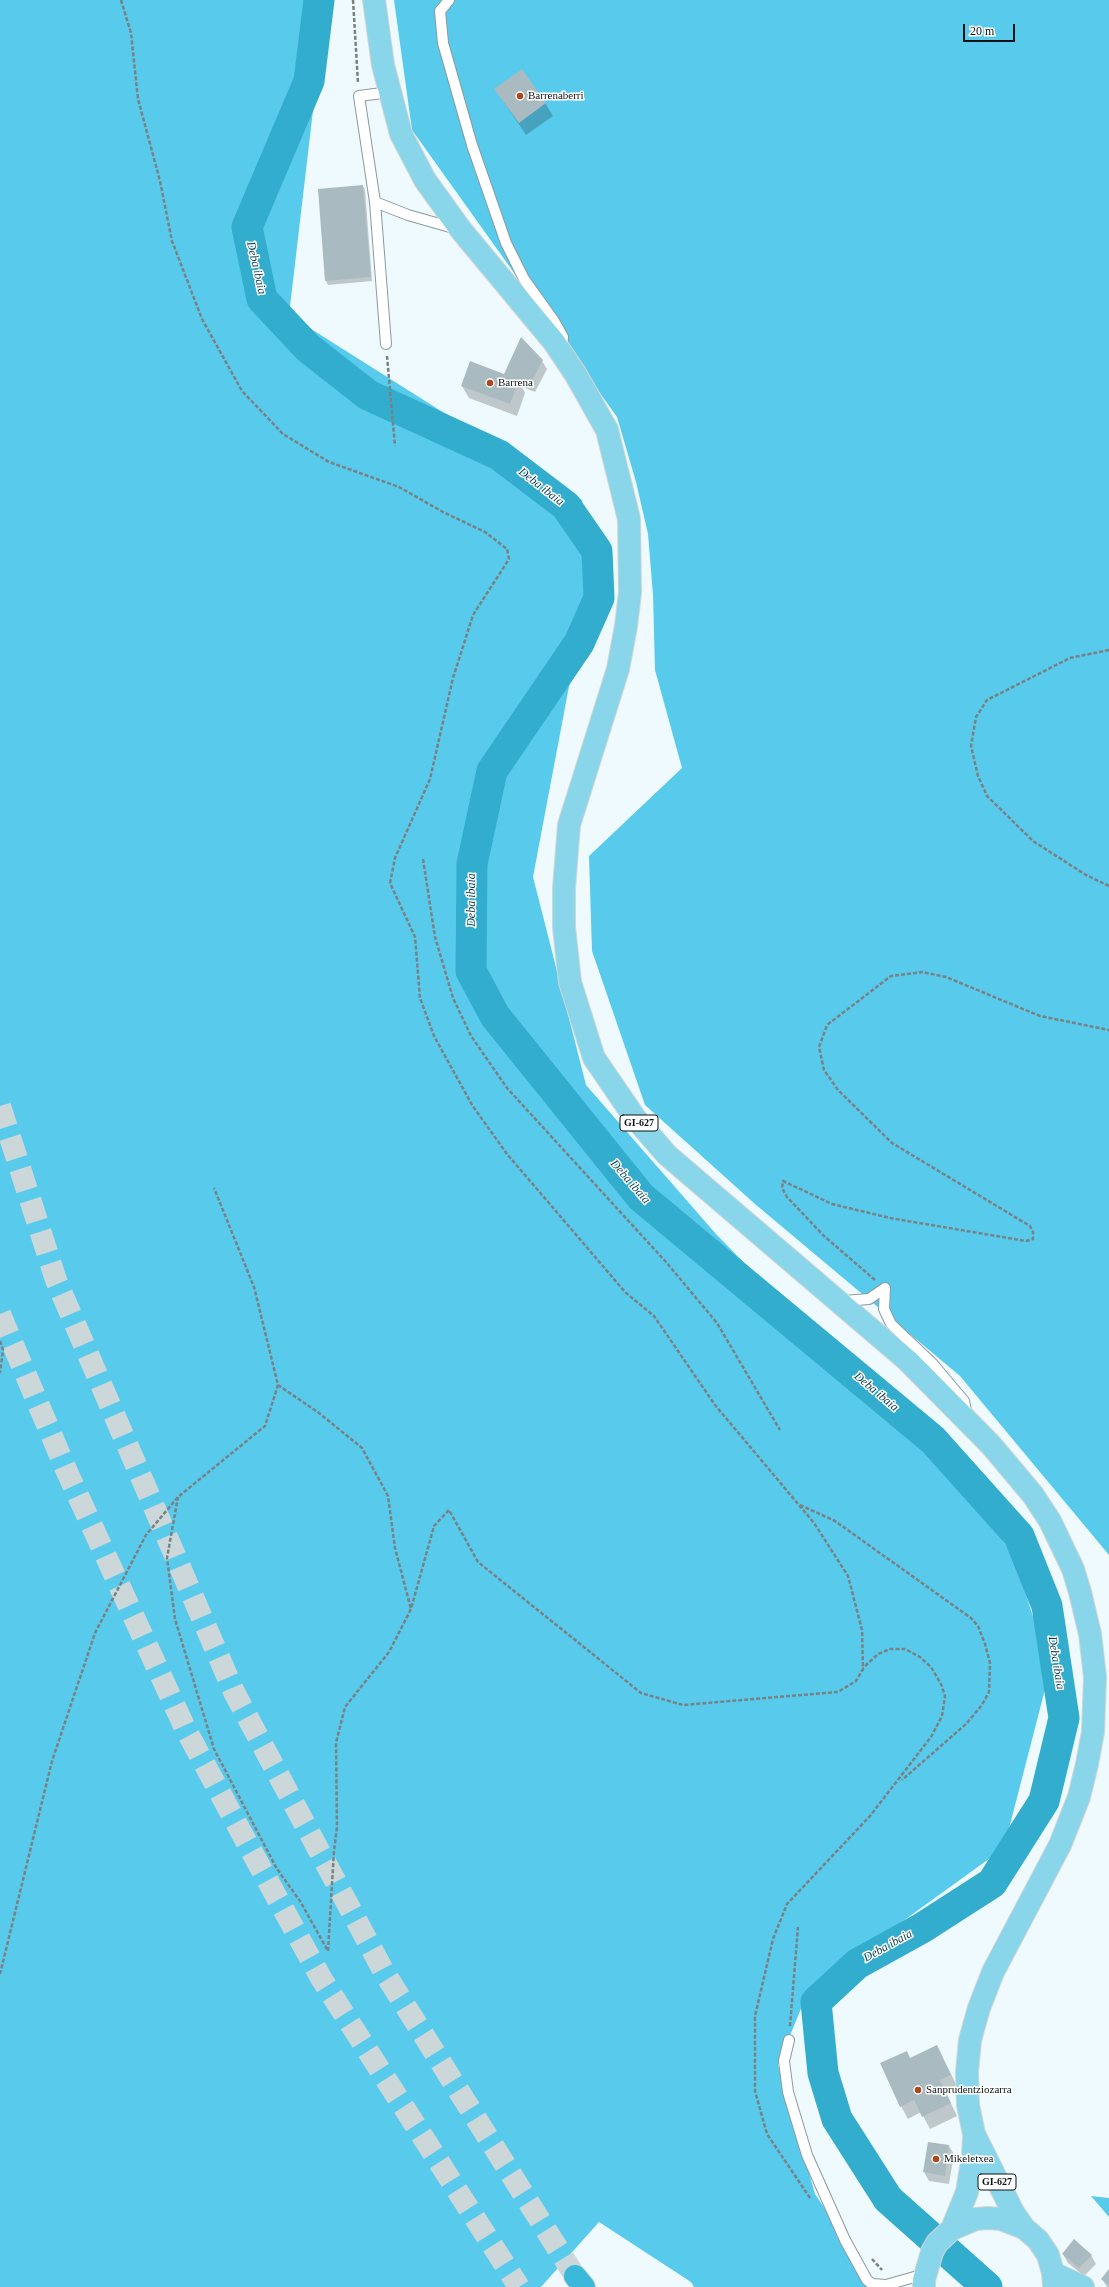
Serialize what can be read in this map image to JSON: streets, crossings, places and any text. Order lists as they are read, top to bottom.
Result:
{
  "streets": {
    "main road": ["GI-627"]
  },
  "water": ["Deba ibaia"],
  "places": [
    "Barrenaberri",
    "Barrena",
    "Sanprudentziozarra",
    "Mikeletxea"
  ],
  "scale_bar": "20 m"
}
